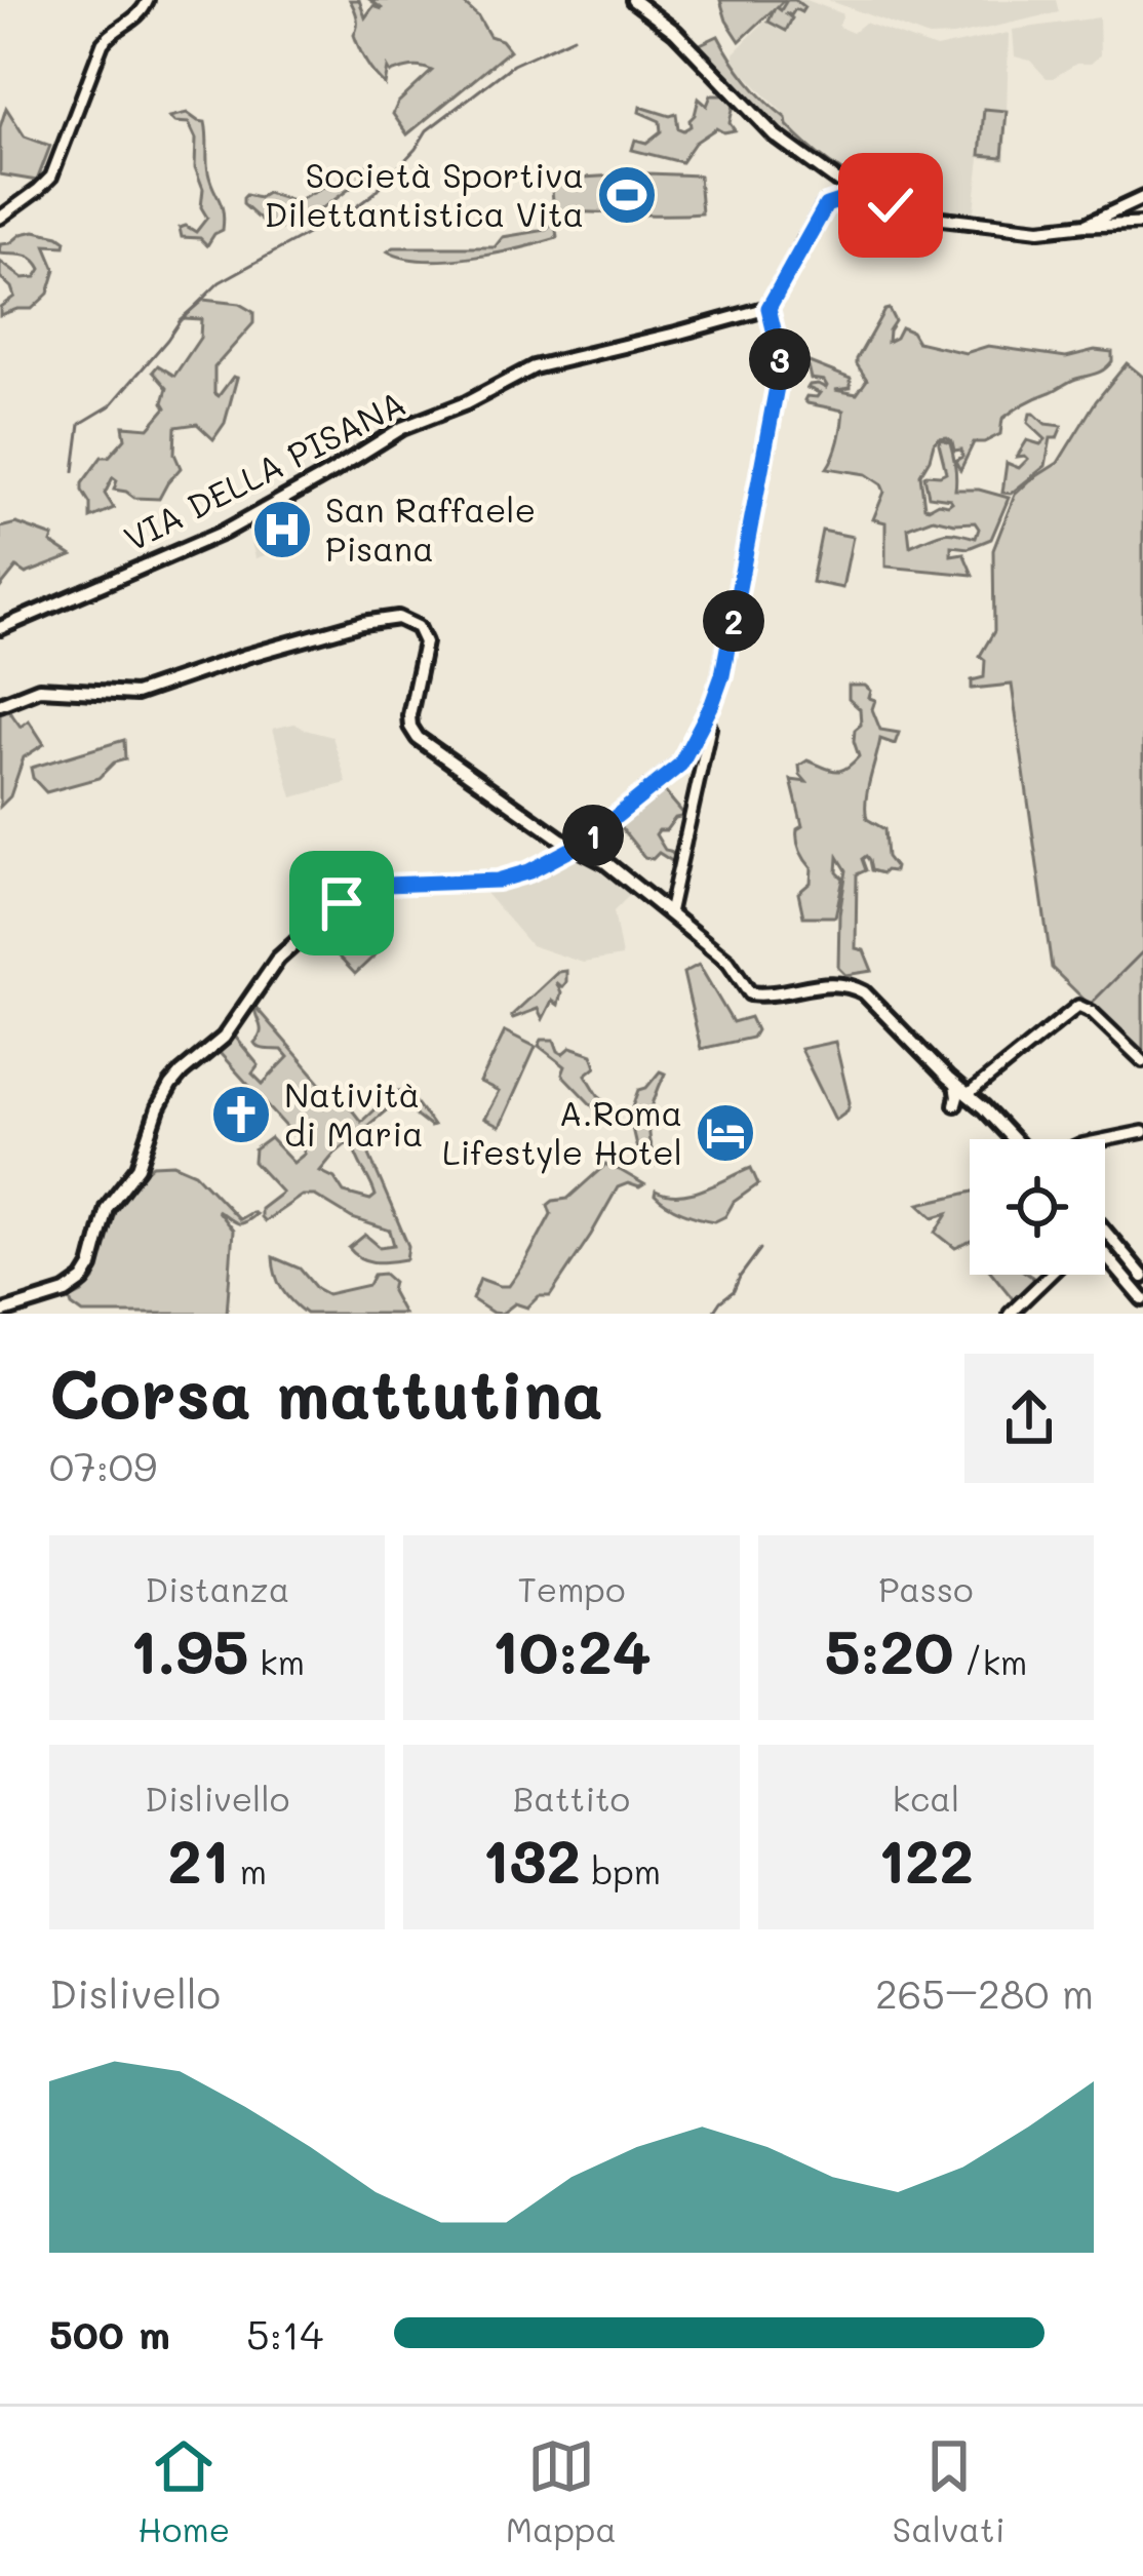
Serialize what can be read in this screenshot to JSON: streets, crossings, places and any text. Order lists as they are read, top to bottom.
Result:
{
  "streets": {
    "main road": ["VIA DELLA PISANA"]
  },
  "places": {
    "sports": ["Società Sportiva Dilettantistica Vita"],
    "hospital": ["San Raffaele Pisana"],
    "church": ["Natività di Maria"],
    "hotel": ["A.Roma Lifestyle Hotel"]
  },
  "page": {
    "pins": ["3", "2", "1"],
    "heading": ["Corsa mattutina", "07:09"],
    "stats": [
      ["Distanza", "1.95 km"],
      ["Tempo", "10:24"],
      ["Passo", "5:20 /km"],
      ["Dislivello", "21 m"],
      ["Battito", "132 bpm"],
      ["kcal", "122"]
    ],
    "chart": ["Dislivello", "265–280 m"],
    "list": [
      {
        "name": "500 m",
        "note": "5:14"
      }
    ],
    "tabs": ["Home", "Mappa", "Salvati"]
  }
}
